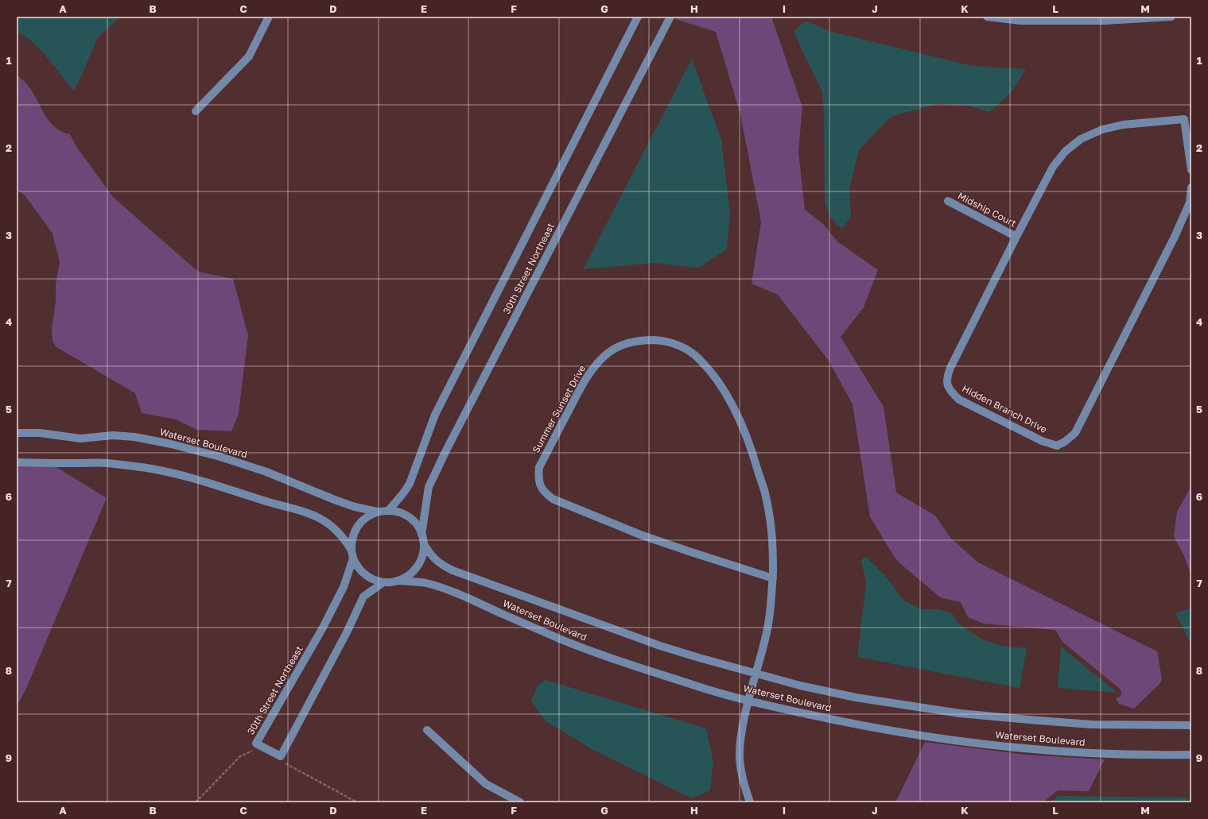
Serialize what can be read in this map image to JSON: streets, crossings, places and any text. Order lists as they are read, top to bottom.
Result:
{
  "streets": {
    "street": [
      "Midship Court",
      "30th Street Northeast",
      "Summer Sunset Drive",
      "Hidden Branch Drive",
      "Waterset Boulevard"
    ]
  },
  "crossings": [
    ["Midship Court", "Hidden Branch Drive"],
    ["30th Street Northeast", "Waterset Boulevard"],
    ["Summer Sunset Drive", "Waterset Boulevard"]
  ],
  "grid": {
    "columns": [
      "A",
      "B",
      "C",
      "D",
      "E",
      "F",
      "G",
      "H",
      "I",
      "J",
      "K",
      "L",
      "M"
    ],
    "rows": [
      "1",
      "2",
      "3",
      "4",
      "5",
      "6",
      "7",
      "8",
      "9"
    ]
  }
}
